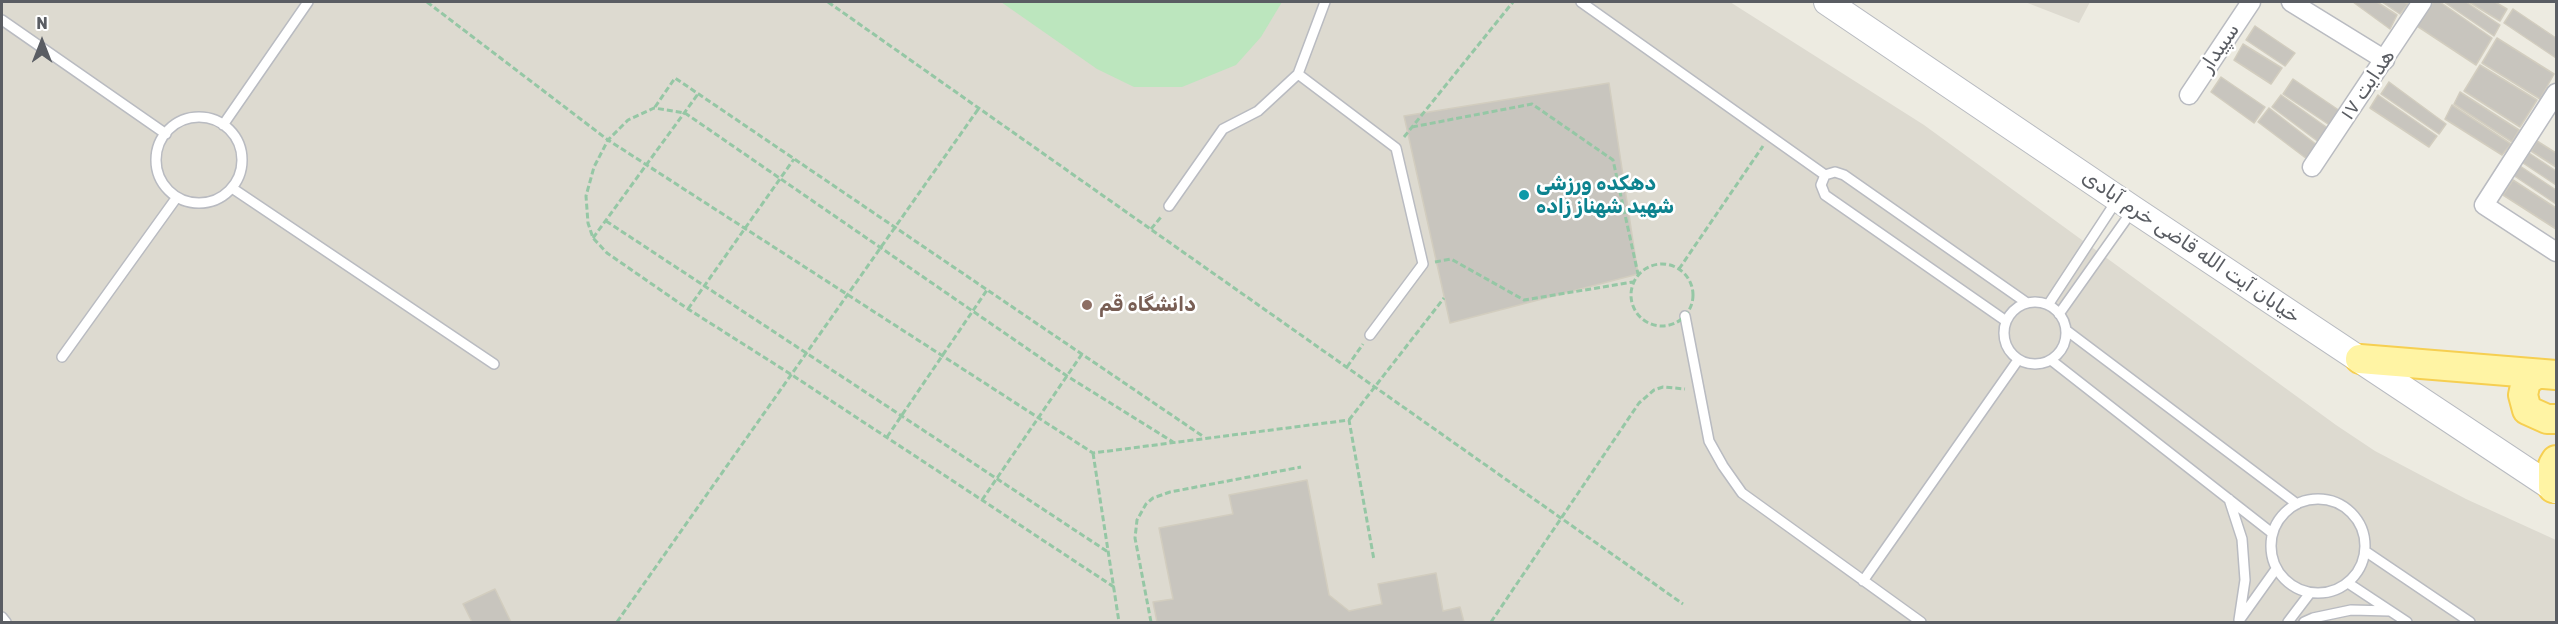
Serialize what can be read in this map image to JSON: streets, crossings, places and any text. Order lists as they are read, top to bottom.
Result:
{
  "streets": {
    "main road": ["خیابان آیت الله قاضی خرم آبادی"],
    "street": ["سپیدار", "هدایت ۱۷"]
  },
  "places": ["دهکده ورزشی شهید شهناز زاده", "دانشگاه قم"],
  "north": "top"
}
